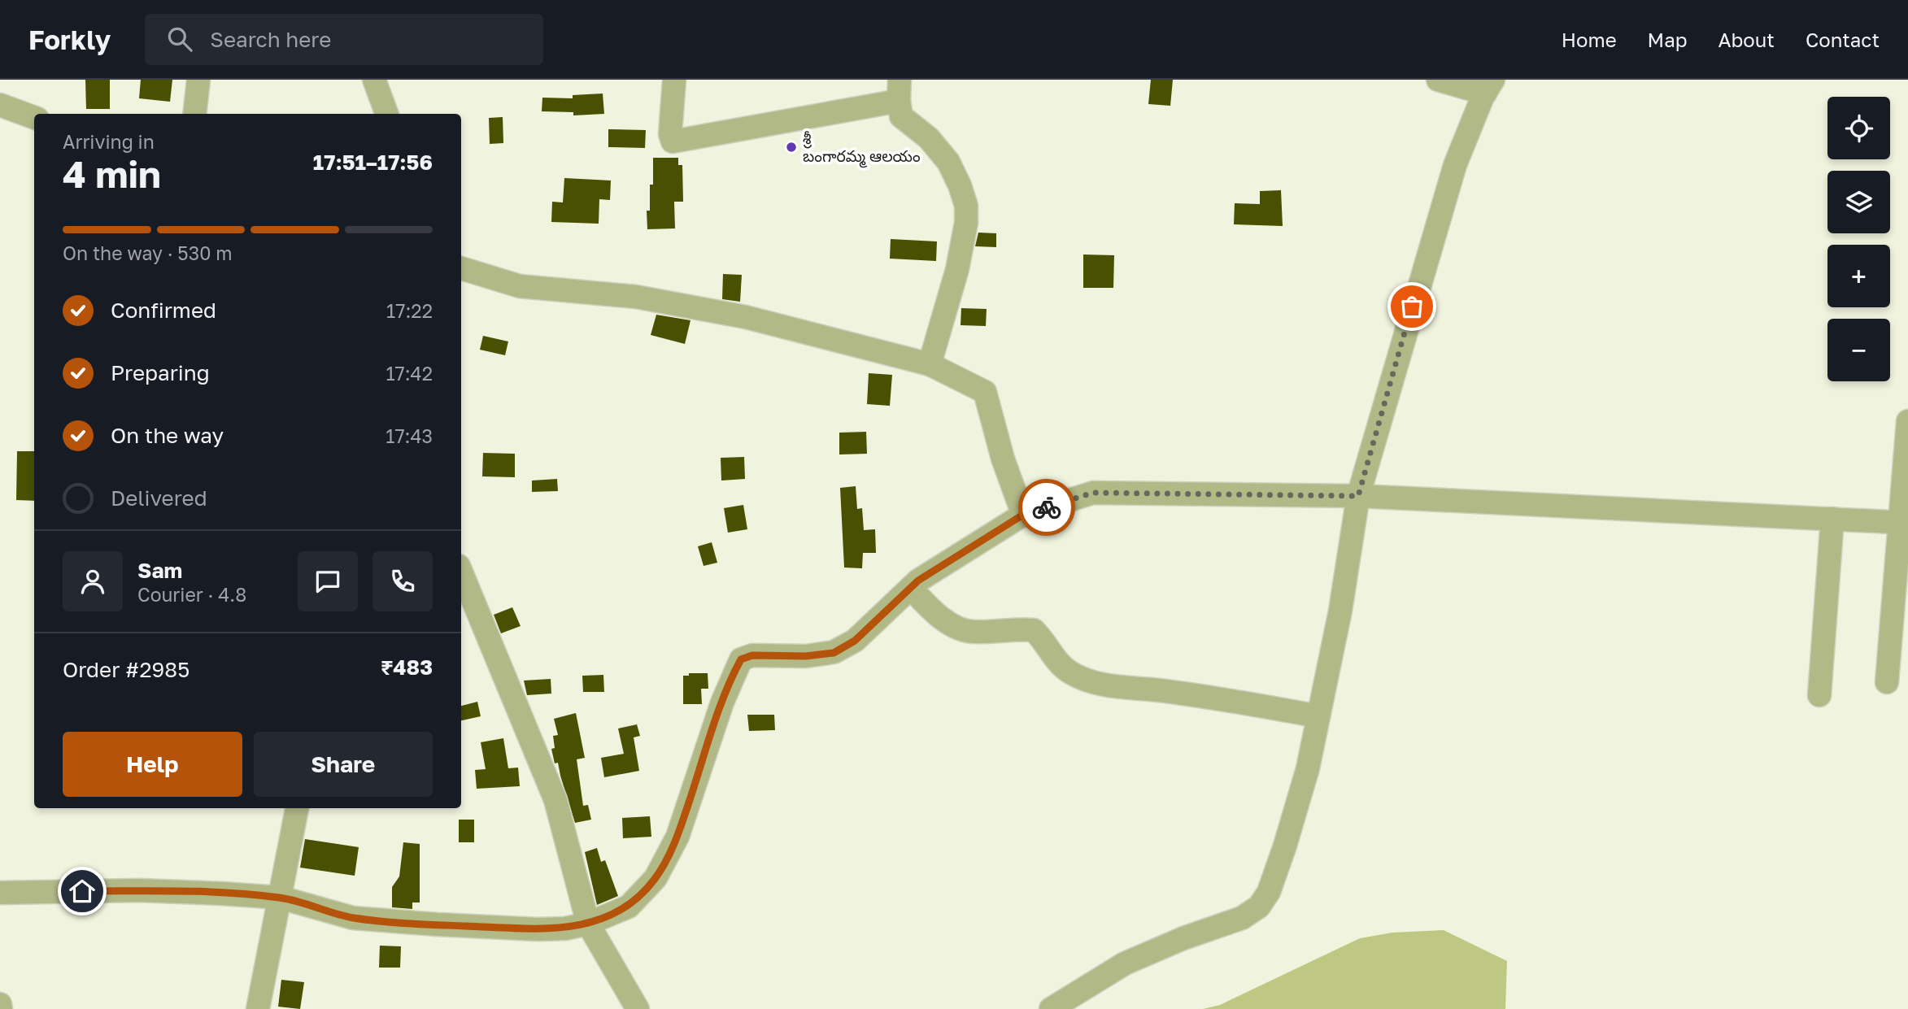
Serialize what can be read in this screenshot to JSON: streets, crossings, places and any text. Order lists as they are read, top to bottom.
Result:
{
  "places": ["శ్రీ బంగారమ్మ ఆలయం"],
  "page": {
    "header": "Forkly",
    "search": "Search here",
    "nav": [
      "Home",
      "Map",
      "About",
      "Contact"
    ],
    "map_buttons": ["+", "−"],
    "heading": ["4 min", "Arriving in", "17:51–17:56"],
    "panel": [
      "Sam",
      "Courier · 4.8",
      "Order #2985",
      "₹483"
    ],
    "bar": "On the way · 530 m",
    "list": [
      ["Confirmed", "17:22"],
      ["Preparing", "17:42"],
      ["On the way", "17:43"],
      "Delivered"
    ],
    "buttons": ["Help", "Share"]
  }
}
